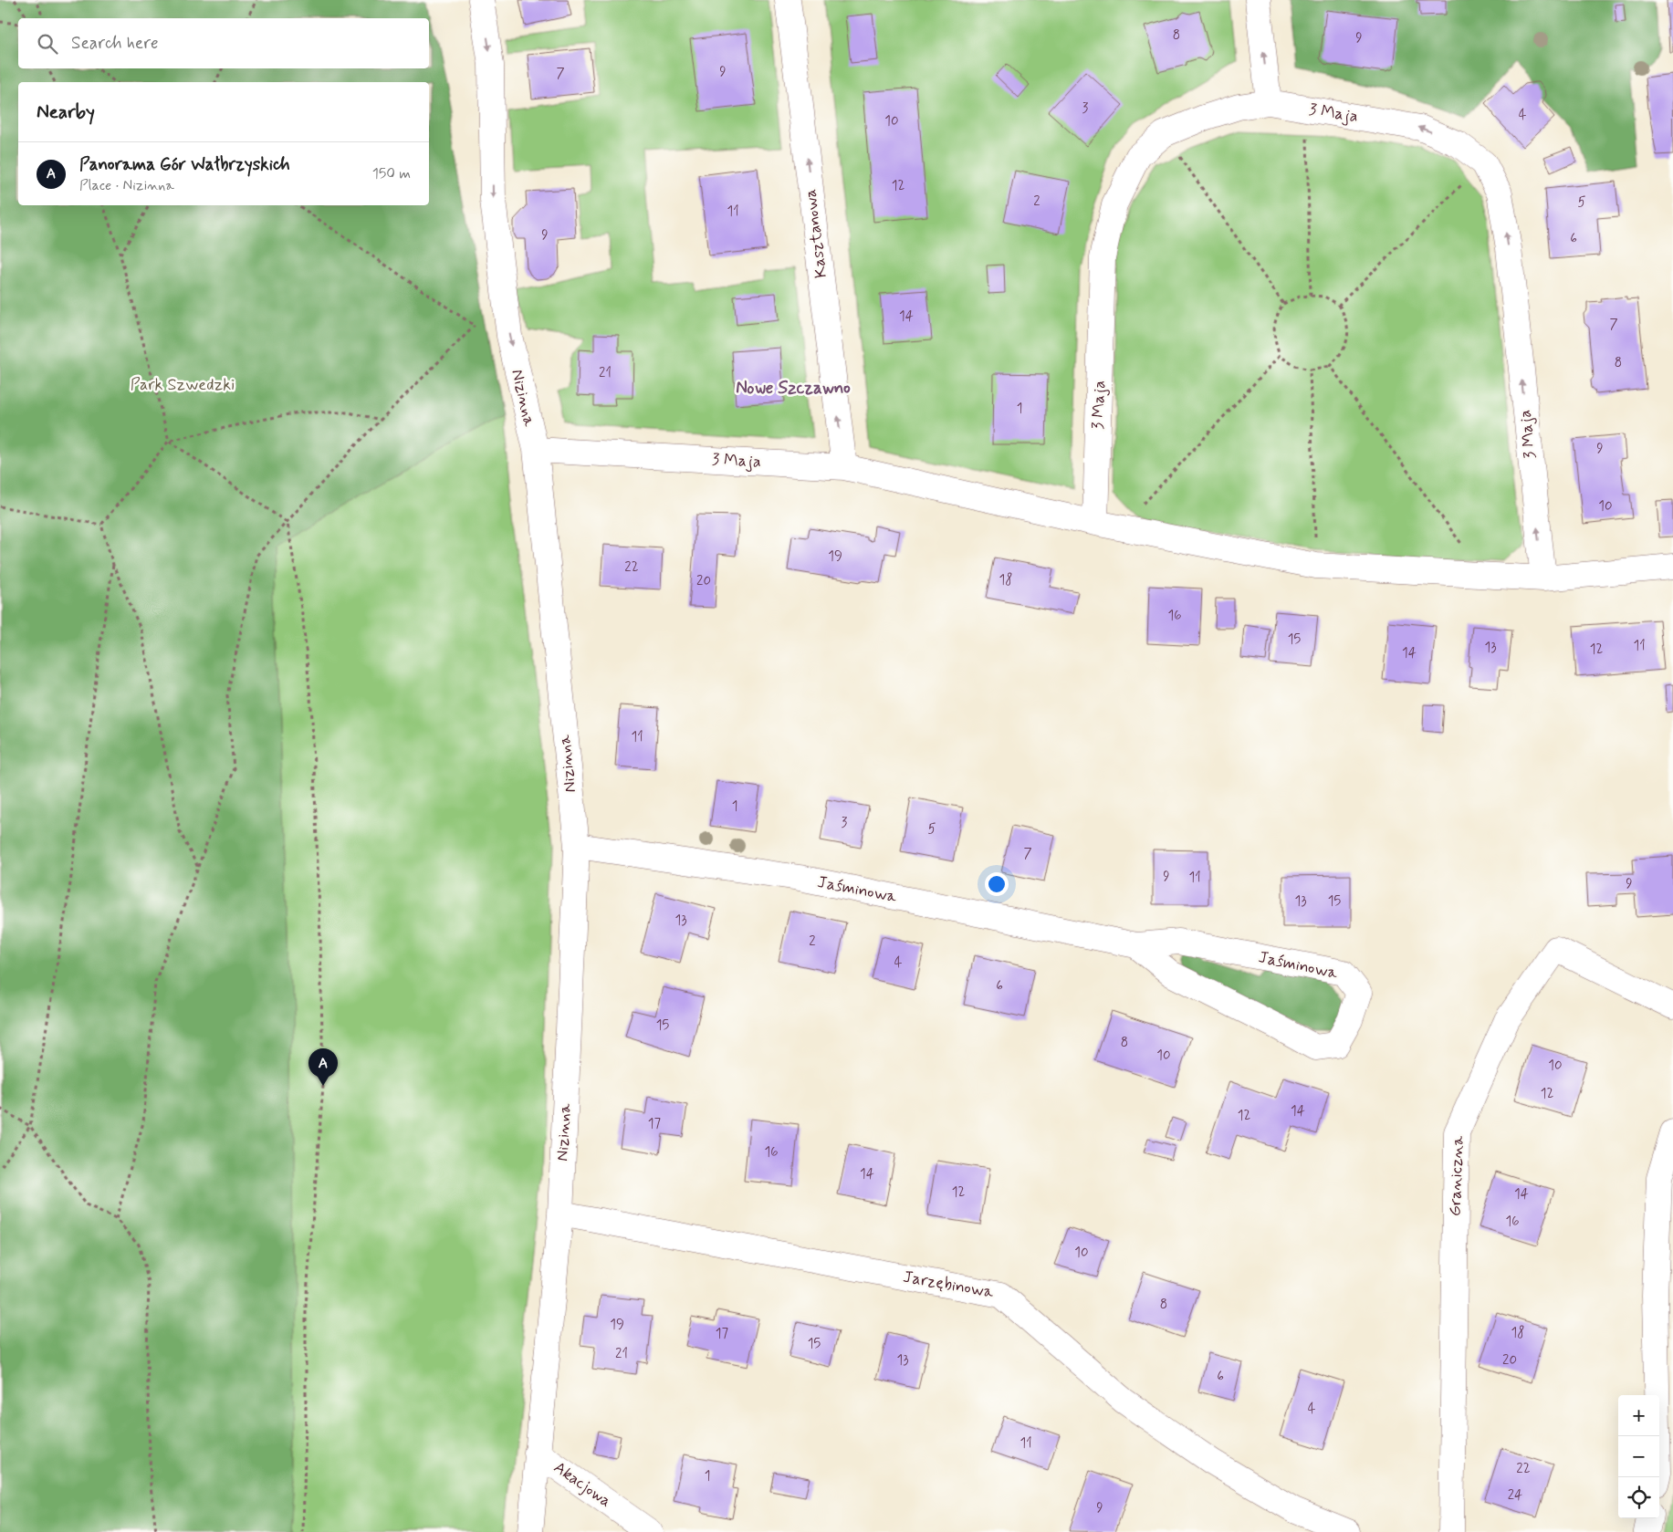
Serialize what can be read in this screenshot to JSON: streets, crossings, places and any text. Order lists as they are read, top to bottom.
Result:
{
  "streets": {
    "street": [
      "3 Maja",
      "Kasztanowa",
      "Nizinna",
      "Jaśminowa",
      "Graniczna",
      "Jarzębinowa",
      "Akacjowa"
    ]
  },
  "crossings": [
    ["3 Maja", "Kasztanowa"],
    ["3 Maja", "Nizinna"],
    ["Nizinna", "Jaśminowa"],
    ["Nizinna", "Jarzębinowa"],
    ["Nizinna", "Akacjowa"]
  ],
  "one_way": ["Kasztanowa"],
  "districts": ["Nowe Szczawno"],
  "parks": ["Park Szwedzki"],
  "house_numbers": [
    "8",
    "9",
    "9",
    "7",
    "3",
    "4",
    "10",
    "12",
    "2",
    "5",
    "11",
    "9",
    "6",
    "14",
    "7",
    "8",
    "21",
    "1",
    "9",
    "10",
    "19",
    "22",
    "18",
    "20",
    "16",
    "15",
    "11",
    "13",
    "12",
    "14",
    "11",
    "1",
    "3",
    "5",
    "7",
    "9",
    "11",
    "9",
    "13",
    "15",
    "13",
    "2",
    "4",
    "6",
    "15",
    "8",
    "10",
    "10",
    "12",
    "14",
    "12",
    "17",
    "16",
    "14",
    "12",
    "14",
    "16",
    "10",
    "8",
    "19",
    "18",
    "17",
    "15",
    "21",
    "13",
    "20",
    "6",
    "4",
    "11",
    "22",
    "1",
    "24",
    "9"
  ],
  "page": {
    "search": "Search here",
    "heading": "Nearby",
    "list": [
      {
        "mark": "A",
        "name": "Panorama Gór Wałbrzyskich",
        "note": "Place · Nizinna",
        "value": "150 m"
      }
    ],
    "pins": "A",
    "map_buttons": ["+", "−"]
  }
}
